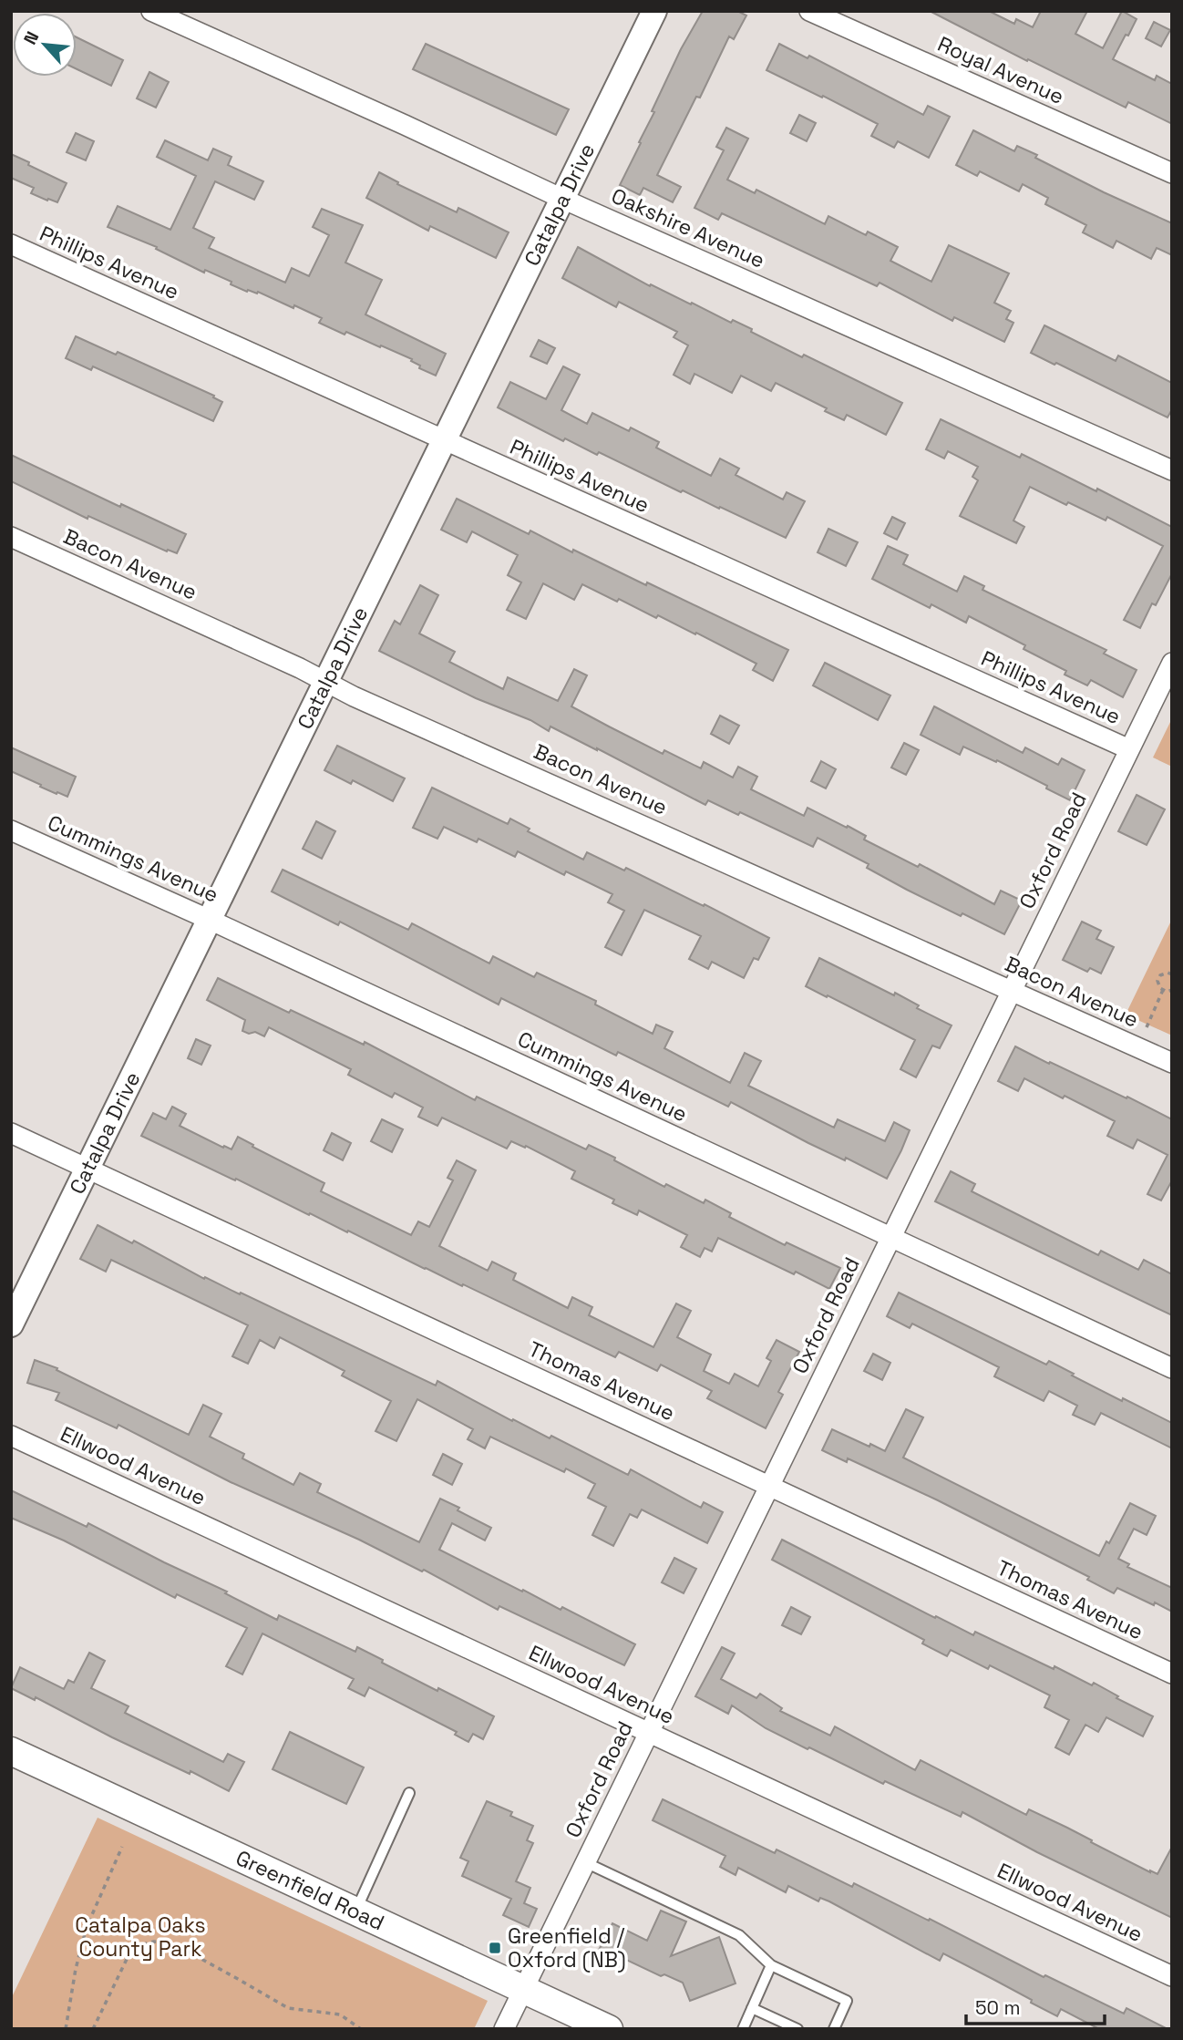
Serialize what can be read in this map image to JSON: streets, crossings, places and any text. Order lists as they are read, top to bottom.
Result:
{
  "streets": {
    "main road": ["Greenfield Road"],
    "street": [
      "Royal Avenue",
      "Catalpa Drive",
      "Oakshire Avenue",
      "Phillips Avenue",
      "Bacon Avenue",
      "Oxford Road",
      "Cummings Avenue",
      "Thomas Avenue",
      "Ellwood Avenue"
    ]
  },
  "crossings": [
    ["Catalpa Drive", "Oakshire Avenue"],
    ["Catalpa Drive", "Phillips Avenue"],
    ["Catalpa Drive", "Bacon Avenue"],
    ["Catalpa Drive", "Cummings Avenue"],
    ["Catalpa Drive", "Thomas Avenue"],
    ["Phillips Avenue", "Oxford Road"],
    ["Bacon Avenue", "Oxford Road"],
    ["Oxford Road", "Cummings Avenue"],
    ["Oxford Road", "Thomas Avenue"],
    ["Oxford Road", "Ellwood Avenue"],
    ["Oxford Road", "Greenfield Road"]
  ],
  "parks": ["Catalpa Oaks County Park"],
  "places": {
    "transit": ["Greenfield / Oxford (NB)"]
  },
  "scale_bar": "50 m",
  "north": "top left"
}
